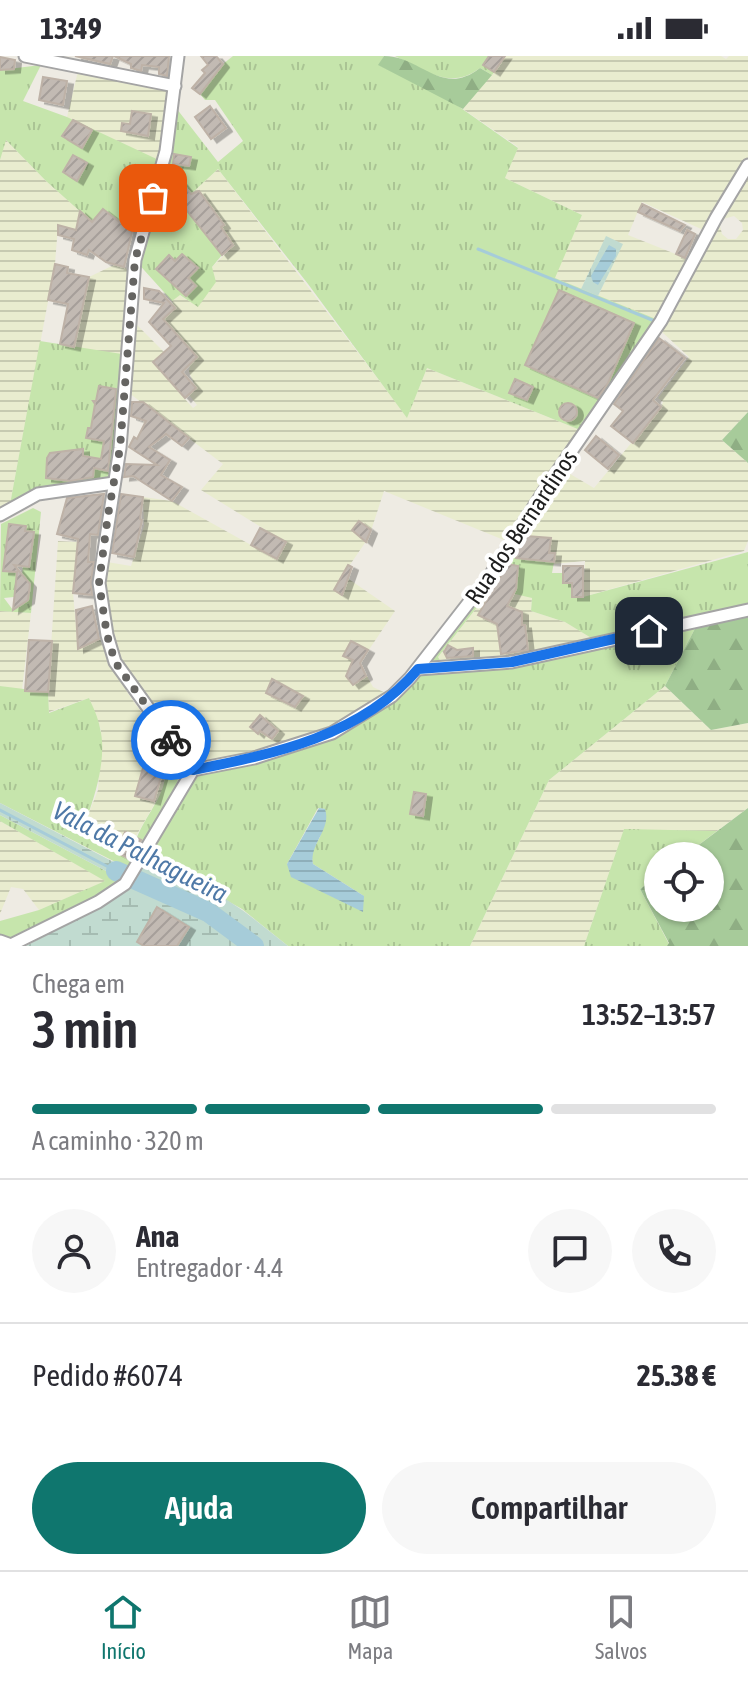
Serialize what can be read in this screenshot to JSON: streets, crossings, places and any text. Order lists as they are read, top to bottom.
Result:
{
  "streets": {
    "street": ["Rua dos Bernardinos"]
  },
  "water": ["Vala da Palhagueira"],
  "page": {
    "status": "13:49",
    "heading": ["3 min", "Chega em", "13:52–13:57"],
    "panel": [
      "Ana",
      "Entregador · 4.4",
      "Pedido #6074",
      "25.38 €"
    ],
    "bar": "A caminho · 320 m",
    "buttons": ["Ajuda", "Compartilhar"],
    "tabs": ["Início", "Mapa", "Salvos"]
  }
}
